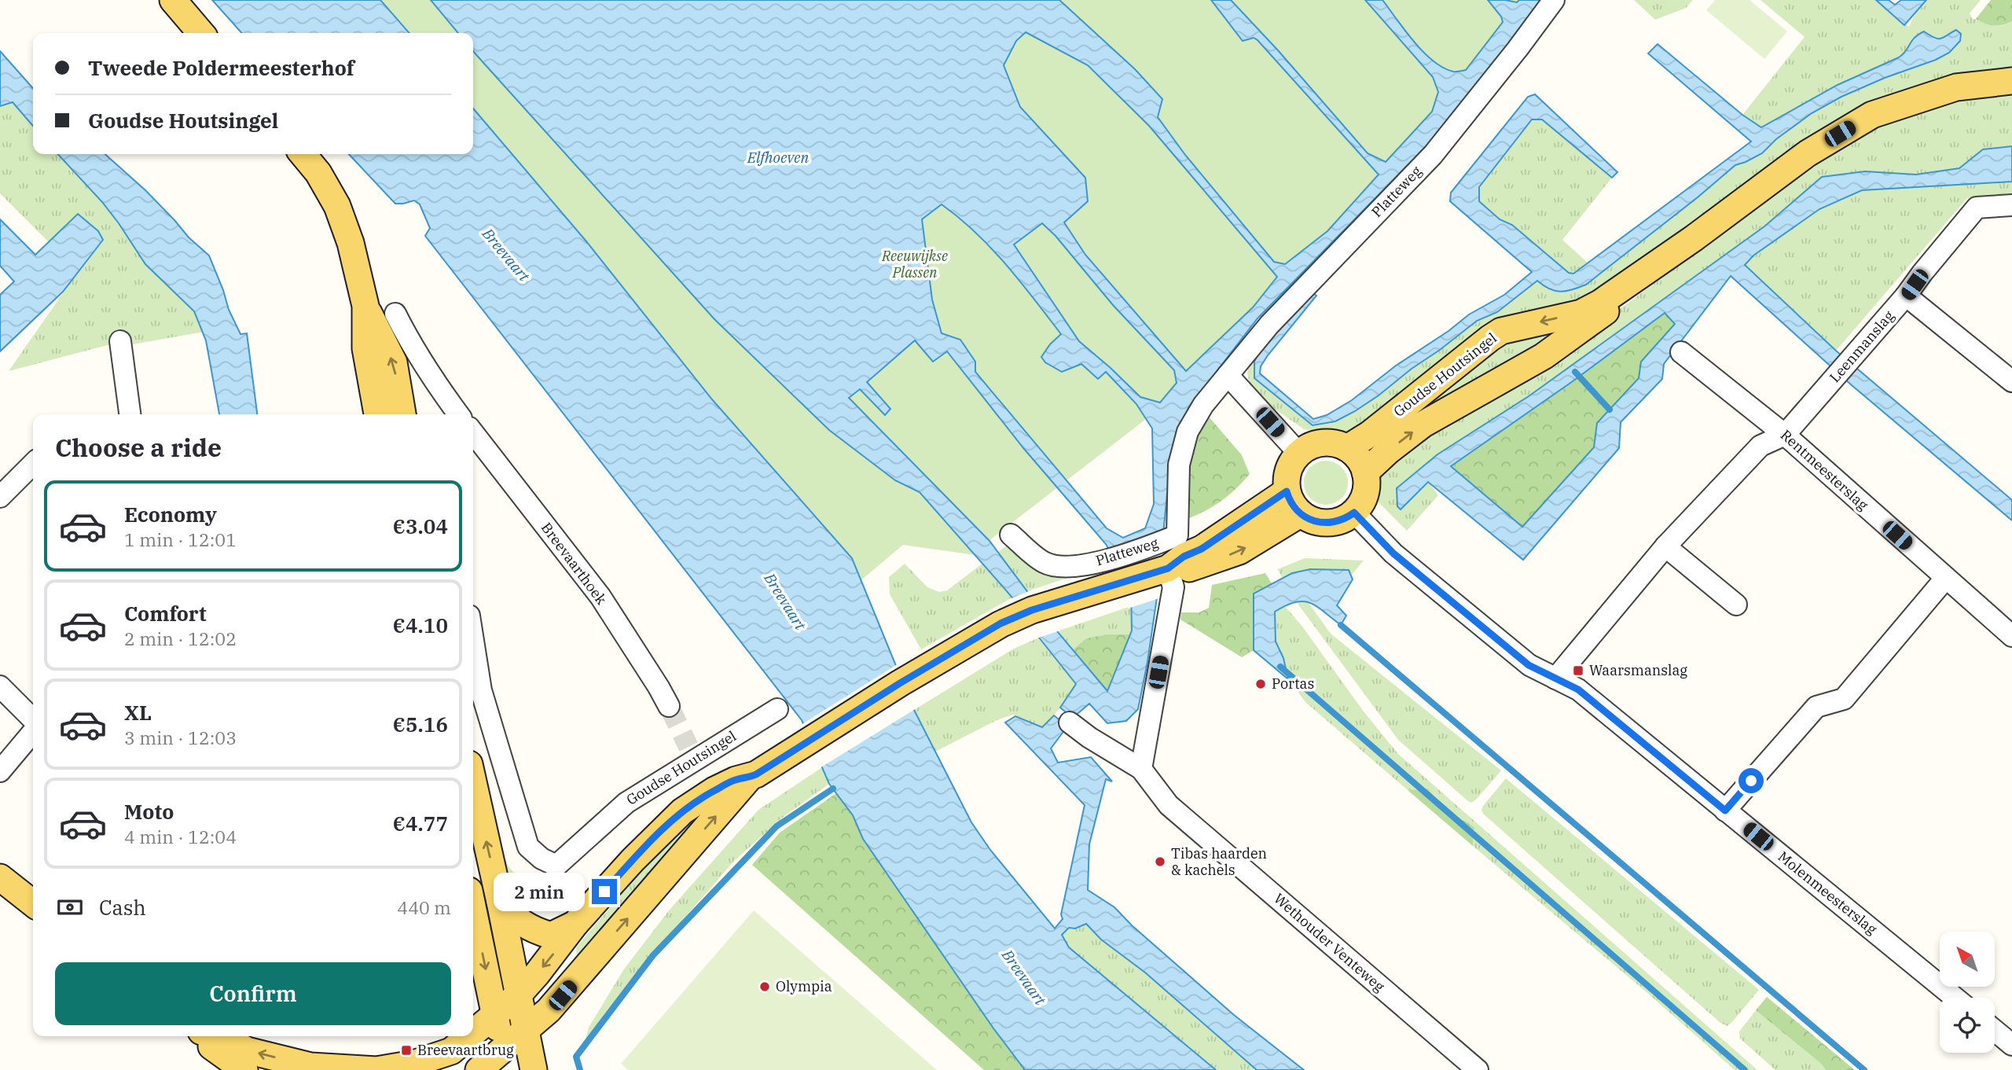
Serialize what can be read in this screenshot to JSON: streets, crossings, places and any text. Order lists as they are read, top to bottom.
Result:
{
  "streets": {
    "main road": ["Goudse Houtsingel"],
    "street": [
      "Platteweg",
      "Leenmanslag",
      "Rentmeesterslag",
      "Breevaarthoek",
      "Molenmeesterslag",
      "Wethouder Venteweg"
    ]
  },
  "crossings": [
    ["Leenmanslag", "Rentmeesterslag"],
    ["Goudse Houtsingel", "Molenmeesterslag"]
  ],
  "water": ["Elfhoeven", "Breevaart"],
  "parks": ["Reeuwijkse Plassen"],
  "places": {
    "transit": ["Waarsmanslag", "Breevaartbrug"],
    "other": ["Portas", "Tibas haarden & kachels", "Olympia"]
  },
  "north": "top left",
  "page": {
    "banner": ["Tweede Poldermeesterhof", "Goudse Houtsingel"],
    "heading": "Choose a ride",
    "list": [
      {
        "name": "Economy",
        "note": "1 min · 12:01",
        "value": "€3.04"
      },
      {
        "name": "Comfort",
        "note": "2 min · 12:02",
        "value": "€4.10"
      },
      {
        "name": "XL",
        "note": "3 min · 12:03",
        "value": "€5.16"
      },
      {
        "name": "Moto",
        "note": "4 min · 12:04",
        "value": "€4.77"
      }
    ],
    "bubble": "2 min",
    "pay": ["Cash", "440 m"],
    "buttons": "Confirm"
  }
}
